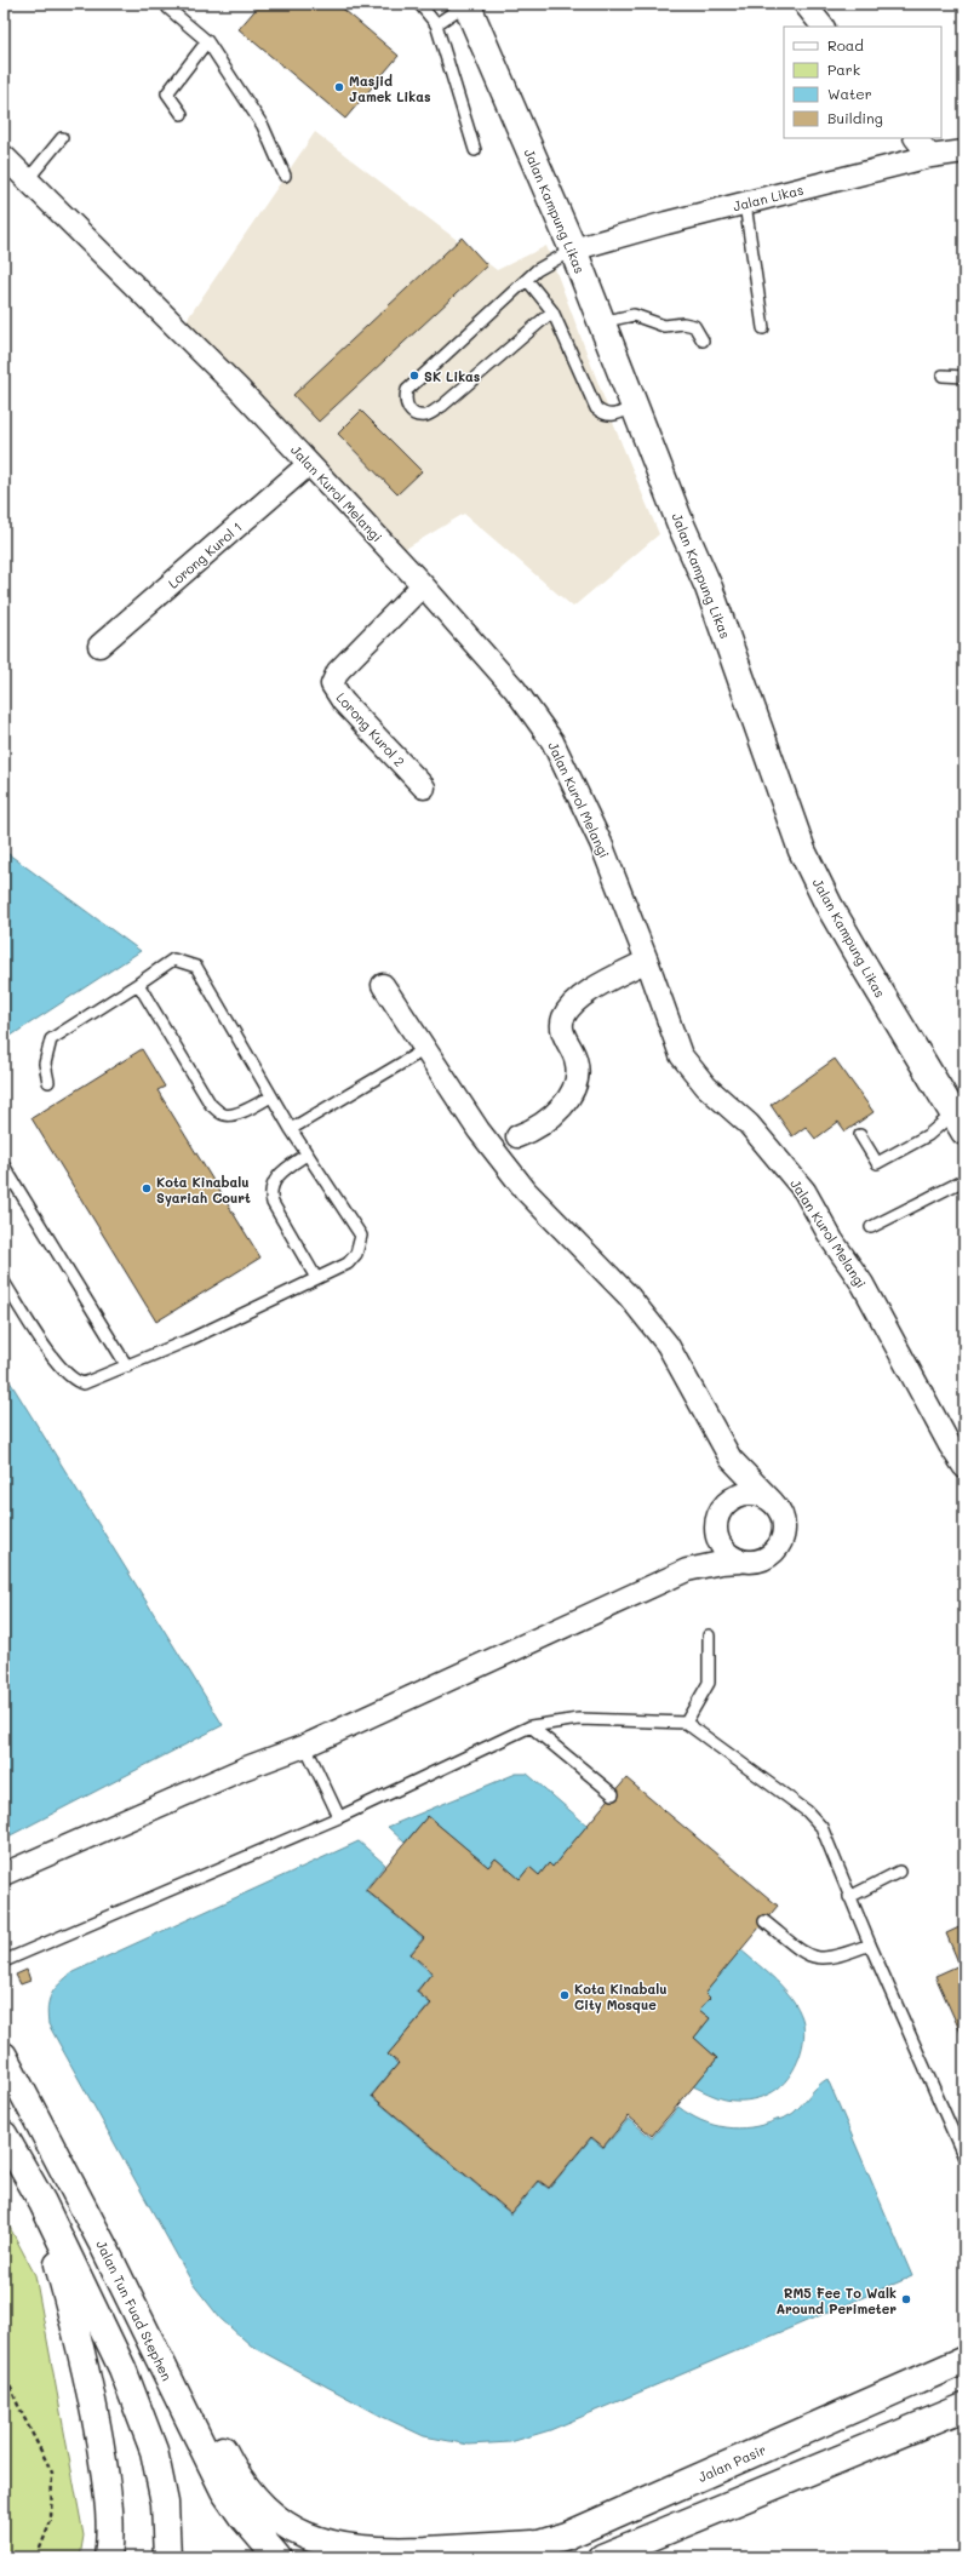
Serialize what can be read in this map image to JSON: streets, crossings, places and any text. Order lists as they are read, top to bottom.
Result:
{
  "streets": {
    "main road": ["Jalan Kampung Likas", "Jalan Tun Fuad Stephen", "Jalan Pasir"],
    "street": [
      "Jalan Likas",
      "Jalan Kurol Melangi",
      "Lorong Kurol 1",
      "Lorong Kurol 2"
    ]
  },
  "crossings": [
    ["Jalan Likas", "Jalan Kampung Likas"],
    ["Jalan Kurol Melangi", "Lorong Kurol 1"],
    ["Jalan Kurol Melangi", "Lorong Kurol 2"]
  ],
  "places": [
    "Masjid Jamek Likas",
    "SK Likas",
    "Kota Kinabalu Syariah Court",
    "Kota Kinabalu City Mosque",
    "RM5 Fee To Walk Around Perimeter"
  ],
  "legend": [
    "Road",
    "Park",
    "Water",
    "Building"
  ]
}
